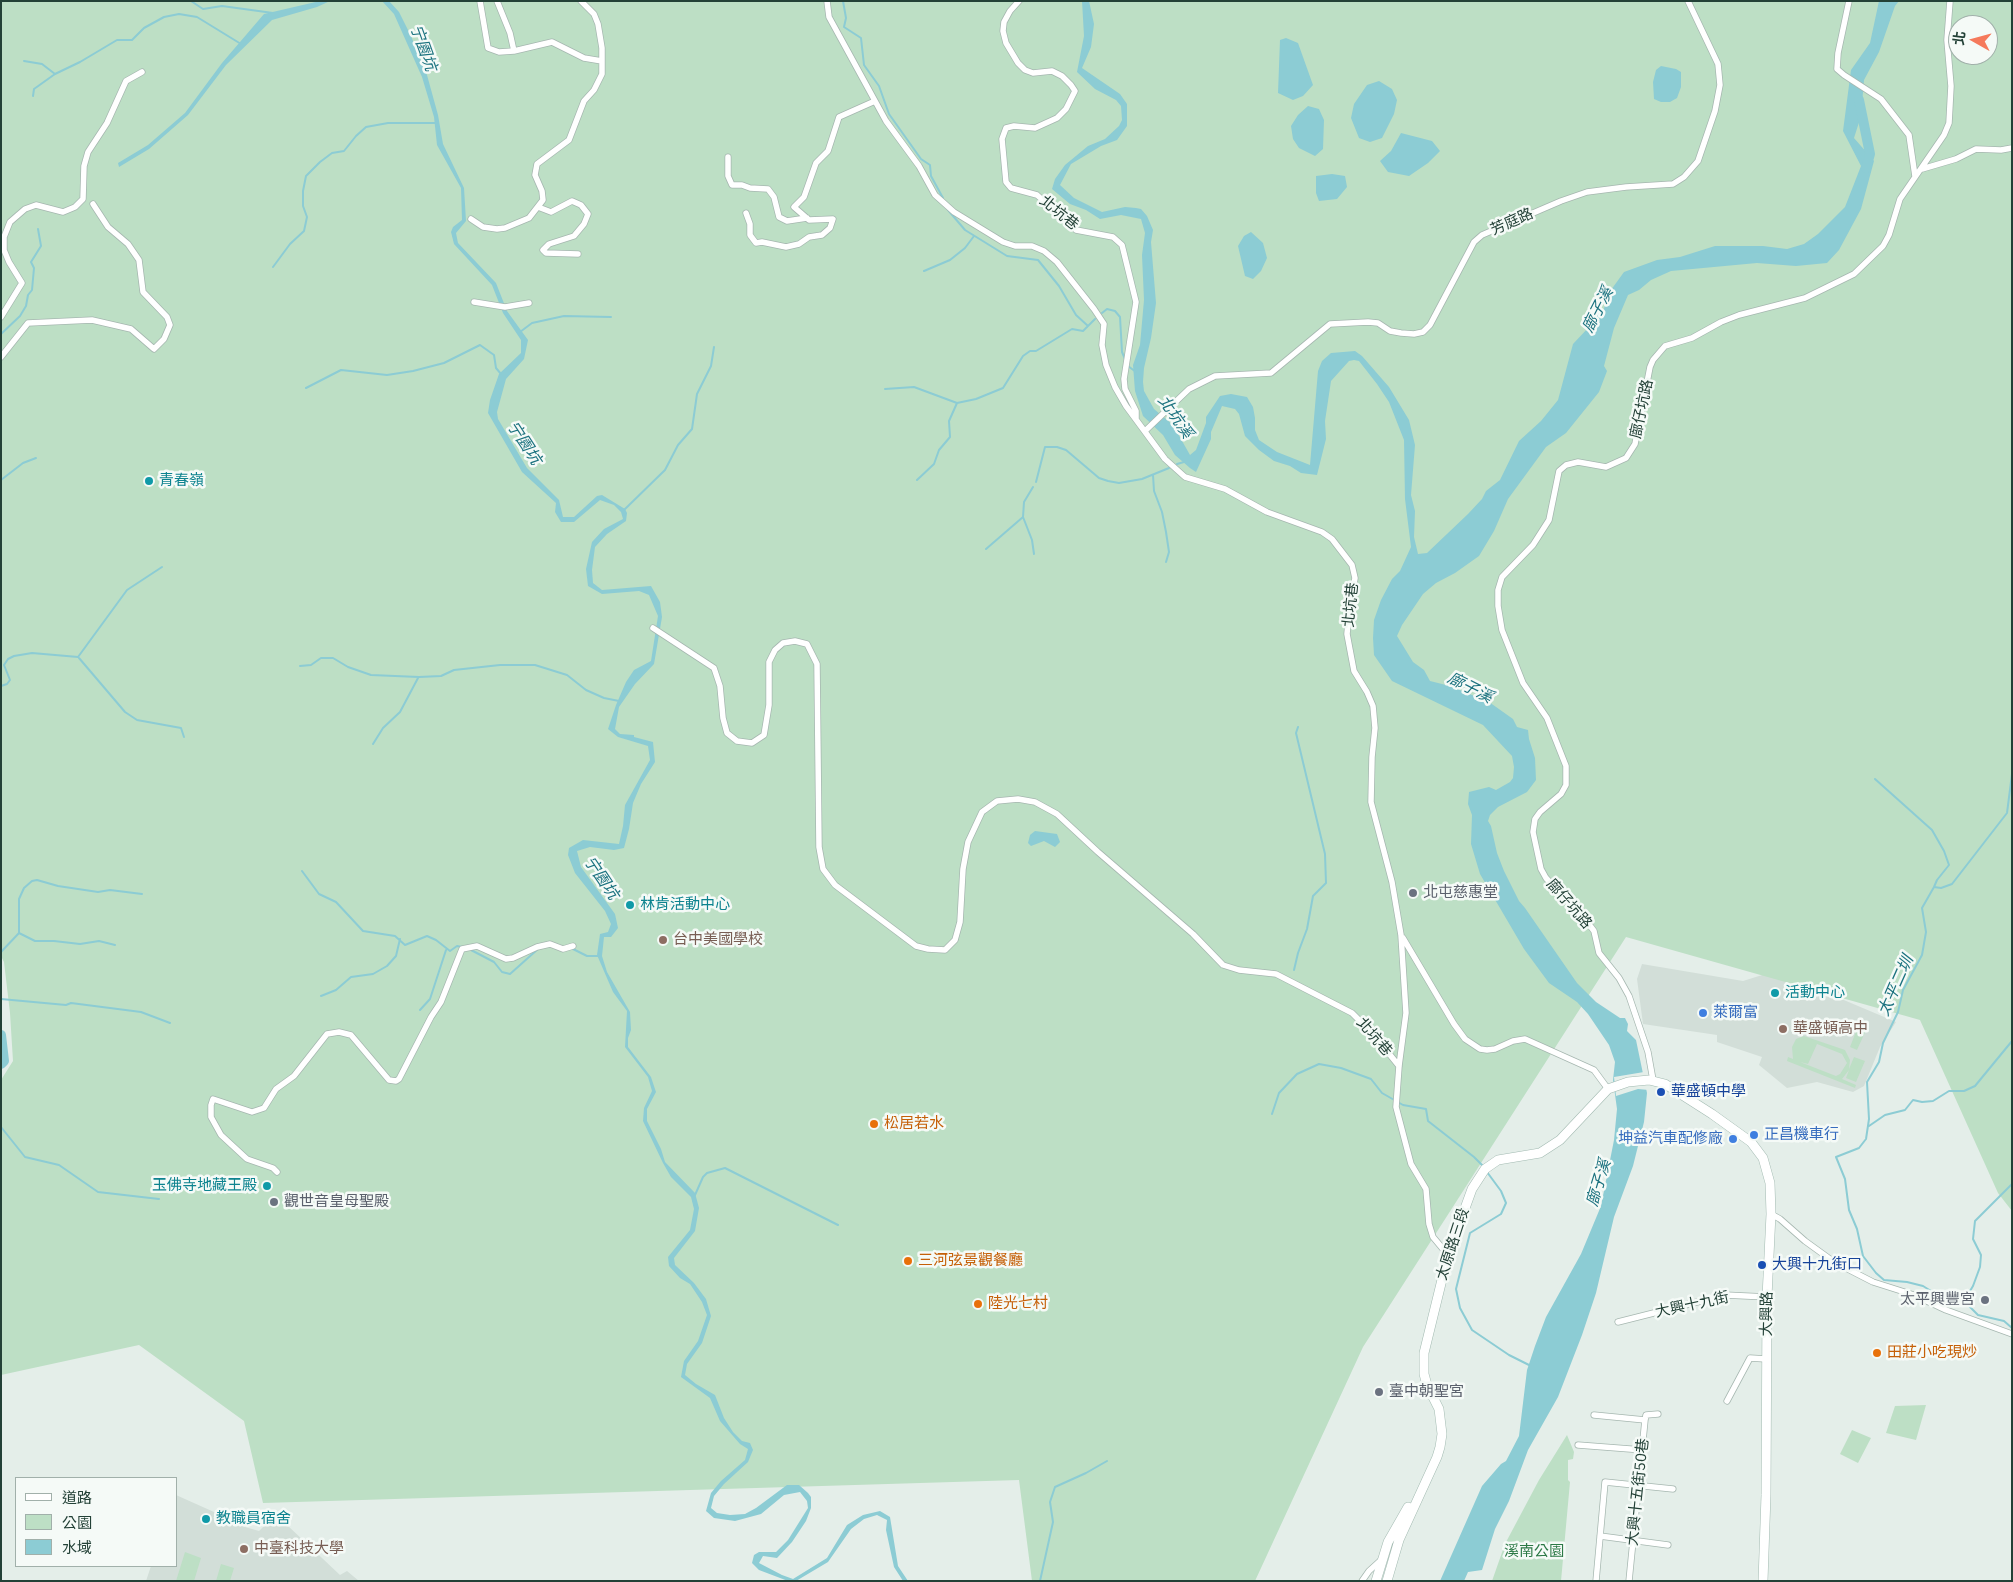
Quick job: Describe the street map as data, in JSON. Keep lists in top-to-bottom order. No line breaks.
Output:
{"streets":{"main road":["太原路三段","大興路"],"street":["北坑巷","芳庭路","廍仔坑路","大興十九街","大興十五街50巷"]},"crossings":[["北坑巷","芳庭路"],["北坑巷","太原路三段"],["廍仔坑路","大興路"],["大興十九街","大興路"]],"water":["宁園坑","廍子溪","北坑溪","太平二圳"],"parks":["溪南公園"],"places":["青春嶺","北屯慈惠堂","林肯活動中心","台中美國學校","活動中心","萊爾富","華盛頓高中","華盛頓中學","松居若水","正昌機車行","坤益汽車配修廠","玉佛寺地藏王殿","觀世音皇母聖殿","三河弦景觀餐廳","大興十九街口","太平興豐宮","陸光七村","田莊小吃現炒","臺中朝聖宮","教職員宿舍","中臺科技大學"],"legend":["道路","公園","水域"],"north":"left"}
